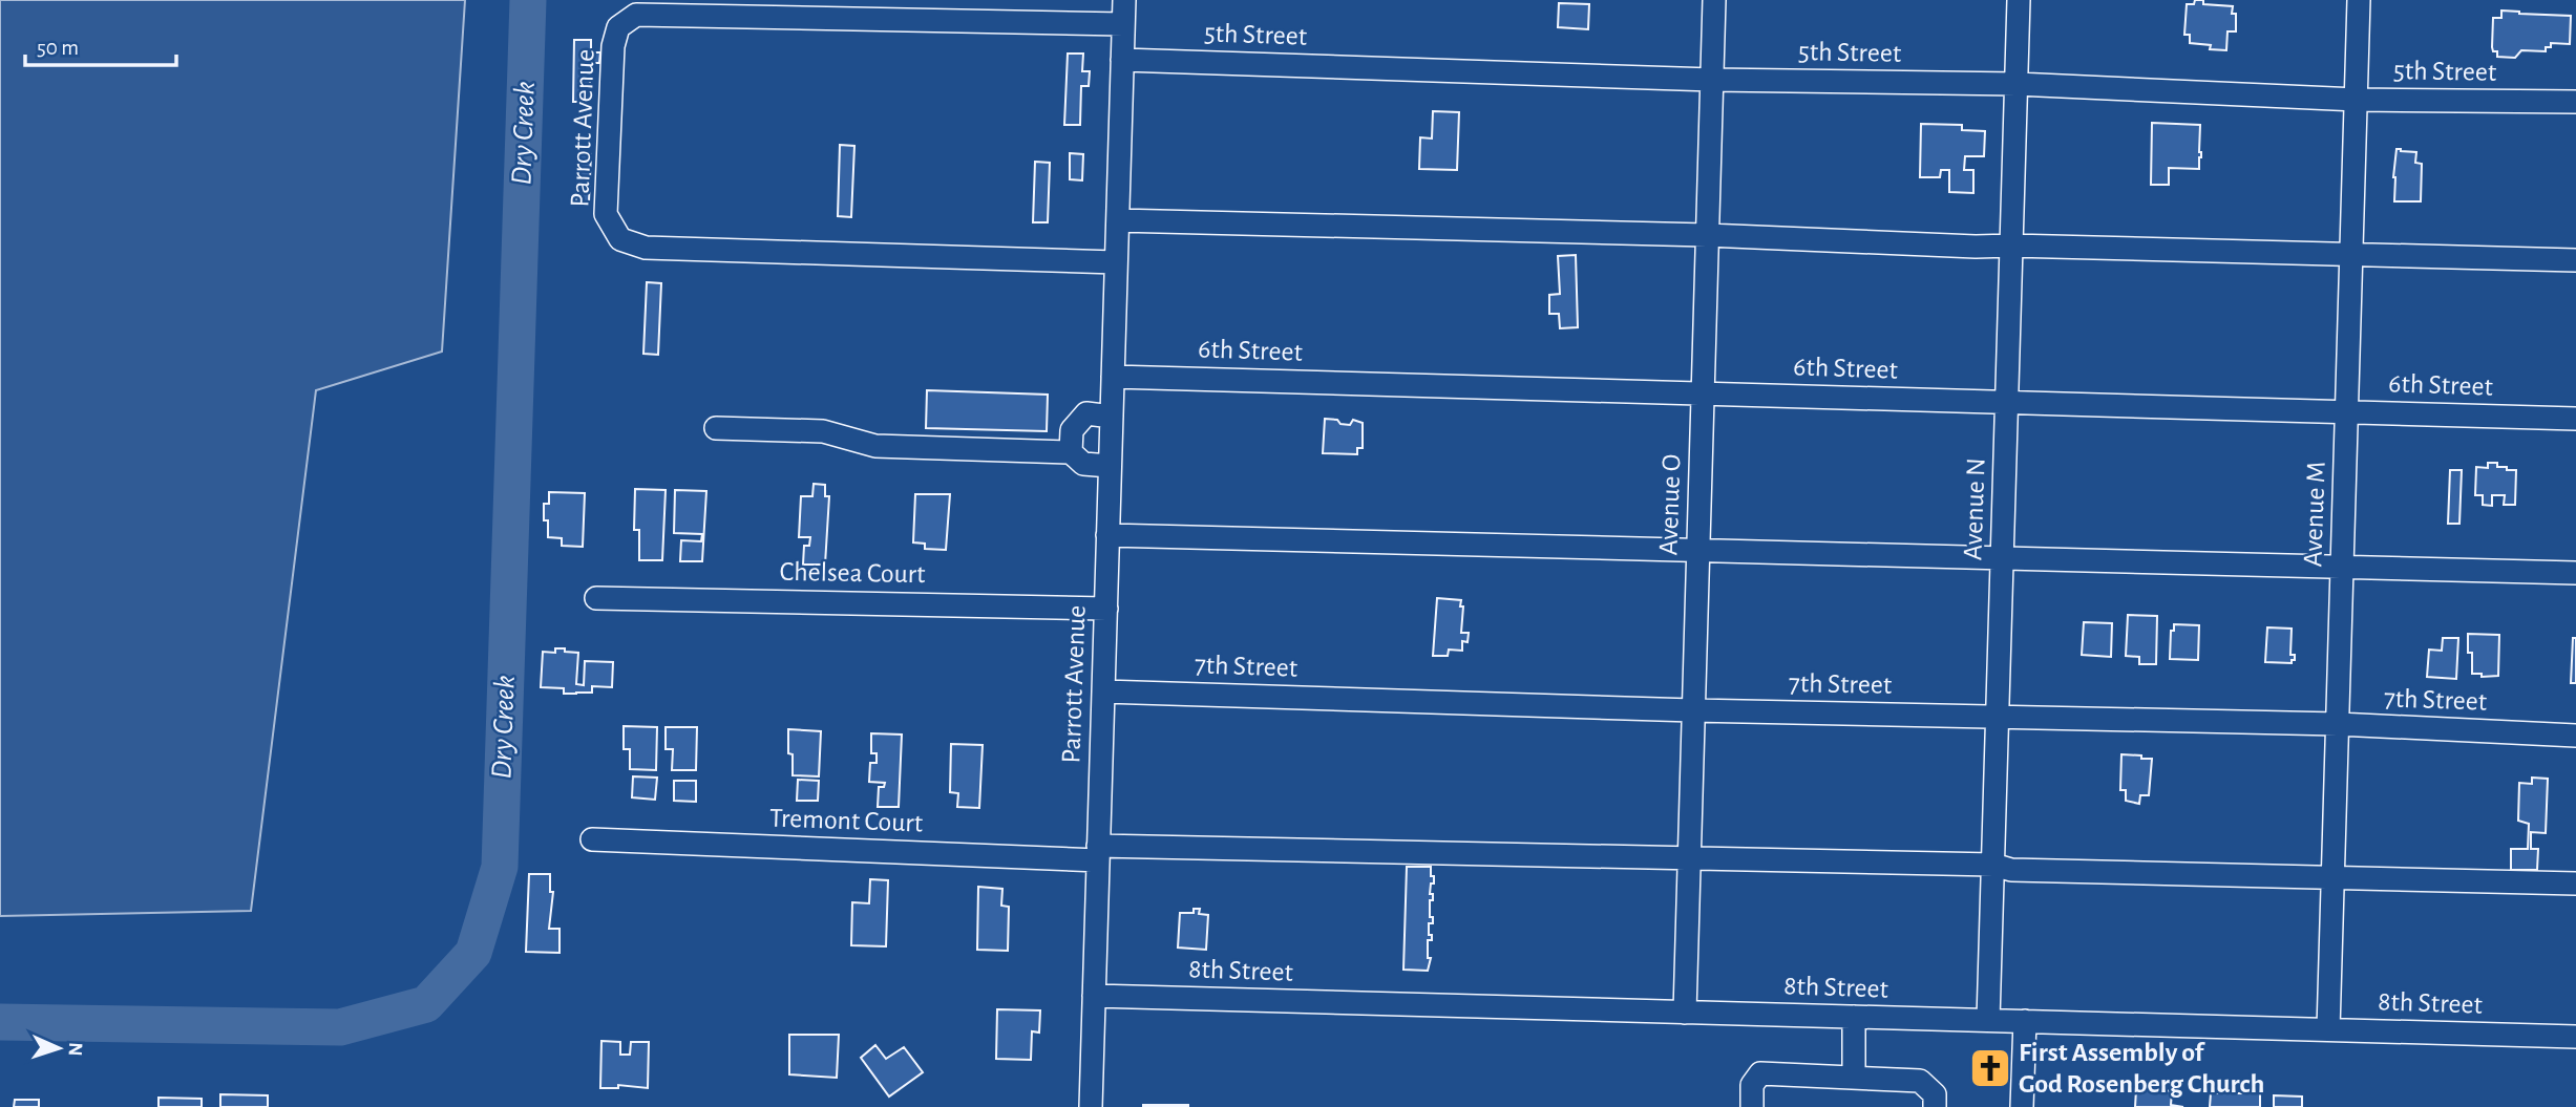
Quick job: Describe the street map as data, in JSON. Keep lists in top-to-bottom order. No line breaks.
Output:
{"streets":{"street":["5th Street","Parrott Avenue","6th Street","Avenue O","Avenue N","Avenue M","Chelsea Court","7th Street","Tremont Court","8th Street"]},"crossings":[["5th Street","Parrott Avenue"],["5th Street","Avenue O"],["5th Street","Avenue N"],["5th Street","Avenue M"],["Parrott Avenue","6th Street"],["Parrott Avenue","Chelsea Court"],["Parrott Avenue","7th Street"],["Parrott Avenue","Tremont Court"],["Parrott Avenue","8th Street"],["6th Street","Avenue O"],["6th Street","Avenue N"],["6th Street","Avenue M"],["Avenue O","7th Street"],["Avenue O","Tremont Court"],["Avenue O","8th Street"],["Avenue N","7th Street"],["Avenue N","Tremont Court"],["Avenue N","8th Street"],["Avenue M","7th Street"],["Avenue M","Tremont Court"],["Avenue M","8th Street"]],"water":["Dry Creek"],"places":{"church":["First Assembly of God Rosenberg Church"]},"scale_bar":"50 m","north":"right"}
